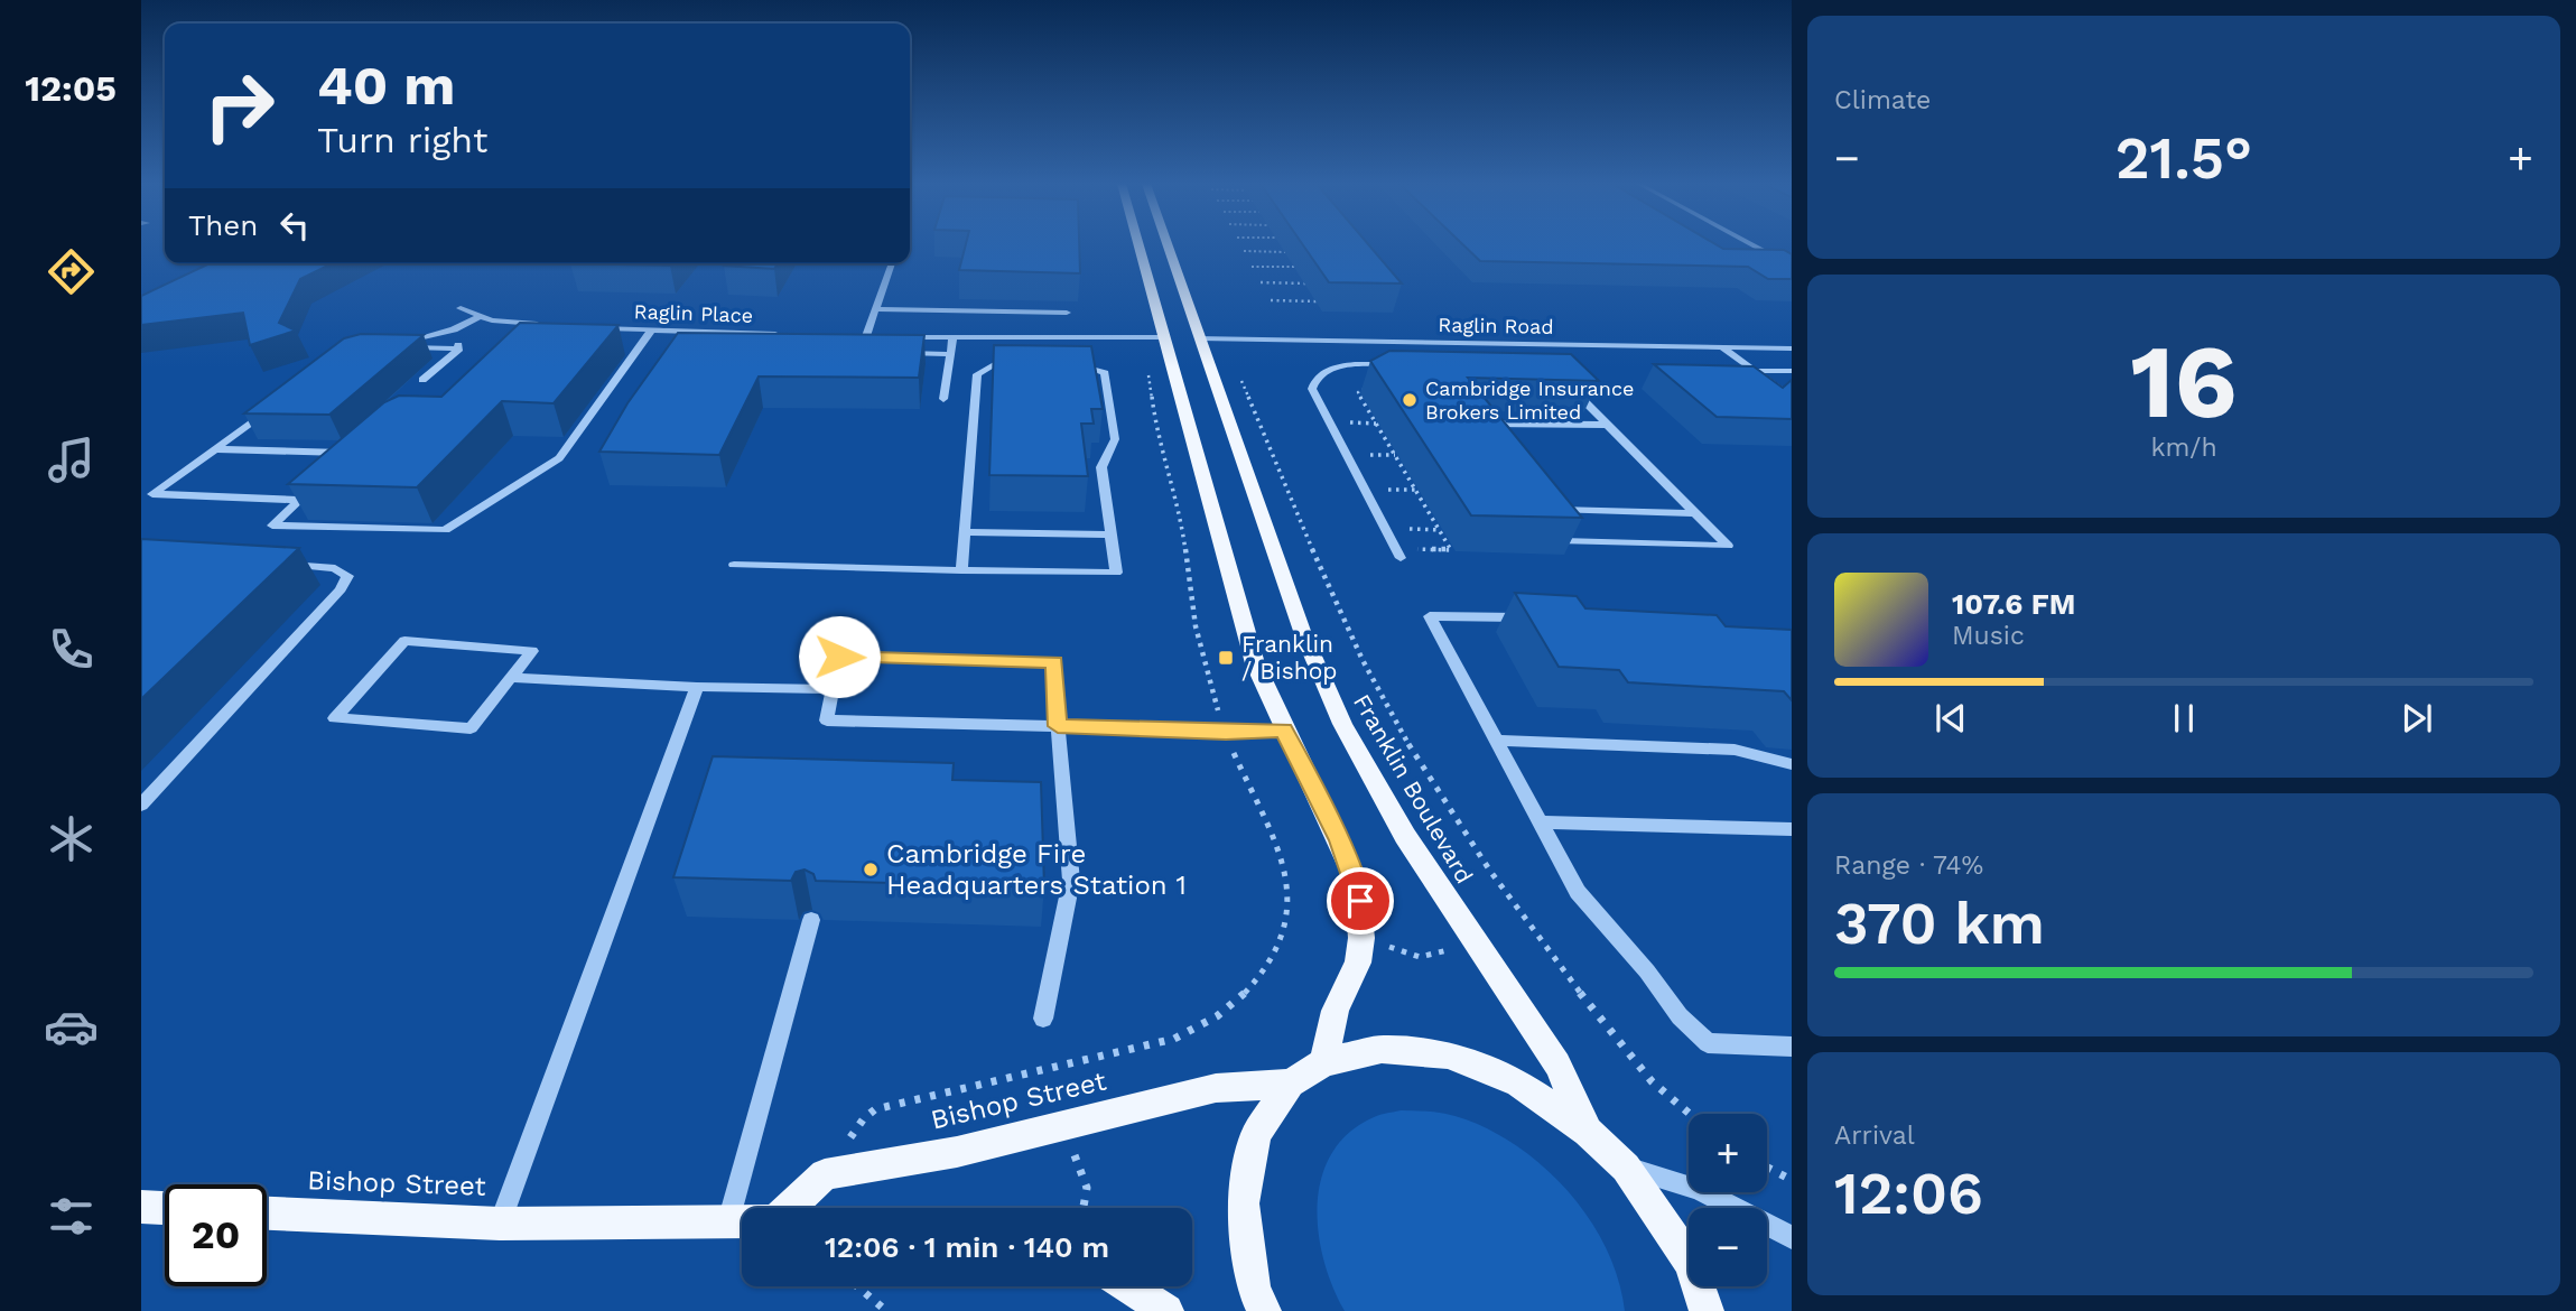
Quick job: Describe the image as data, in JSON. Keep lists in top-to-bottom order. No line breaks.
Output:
{"streets":{"main road":["Franklin Boulevard","Bishop Street"],"street":["Raglin Place","Raglin Road"]},"crossings":[["Raglin Road","Franklin Boulevard"]],"places":{"other":["Cambridge Insurance Brokers Limited","Cambridge Fire Headquarters Station 1"],"transit":["Franklin / Bishop"]},"page":{"tabs":"12:05","tile":["Climate",["16","km/h"],["Range · 74%","370 km"],["Arrival","12:06"]],"turn":["40 m","Turn right"],"heat":["−","21.5°","+"],"then":"Then","song":["107.6 FM","Music"],"map_buttons":["+","−"],"limit":"20","trip":"12:06 · 1 min · 140 m"}}
